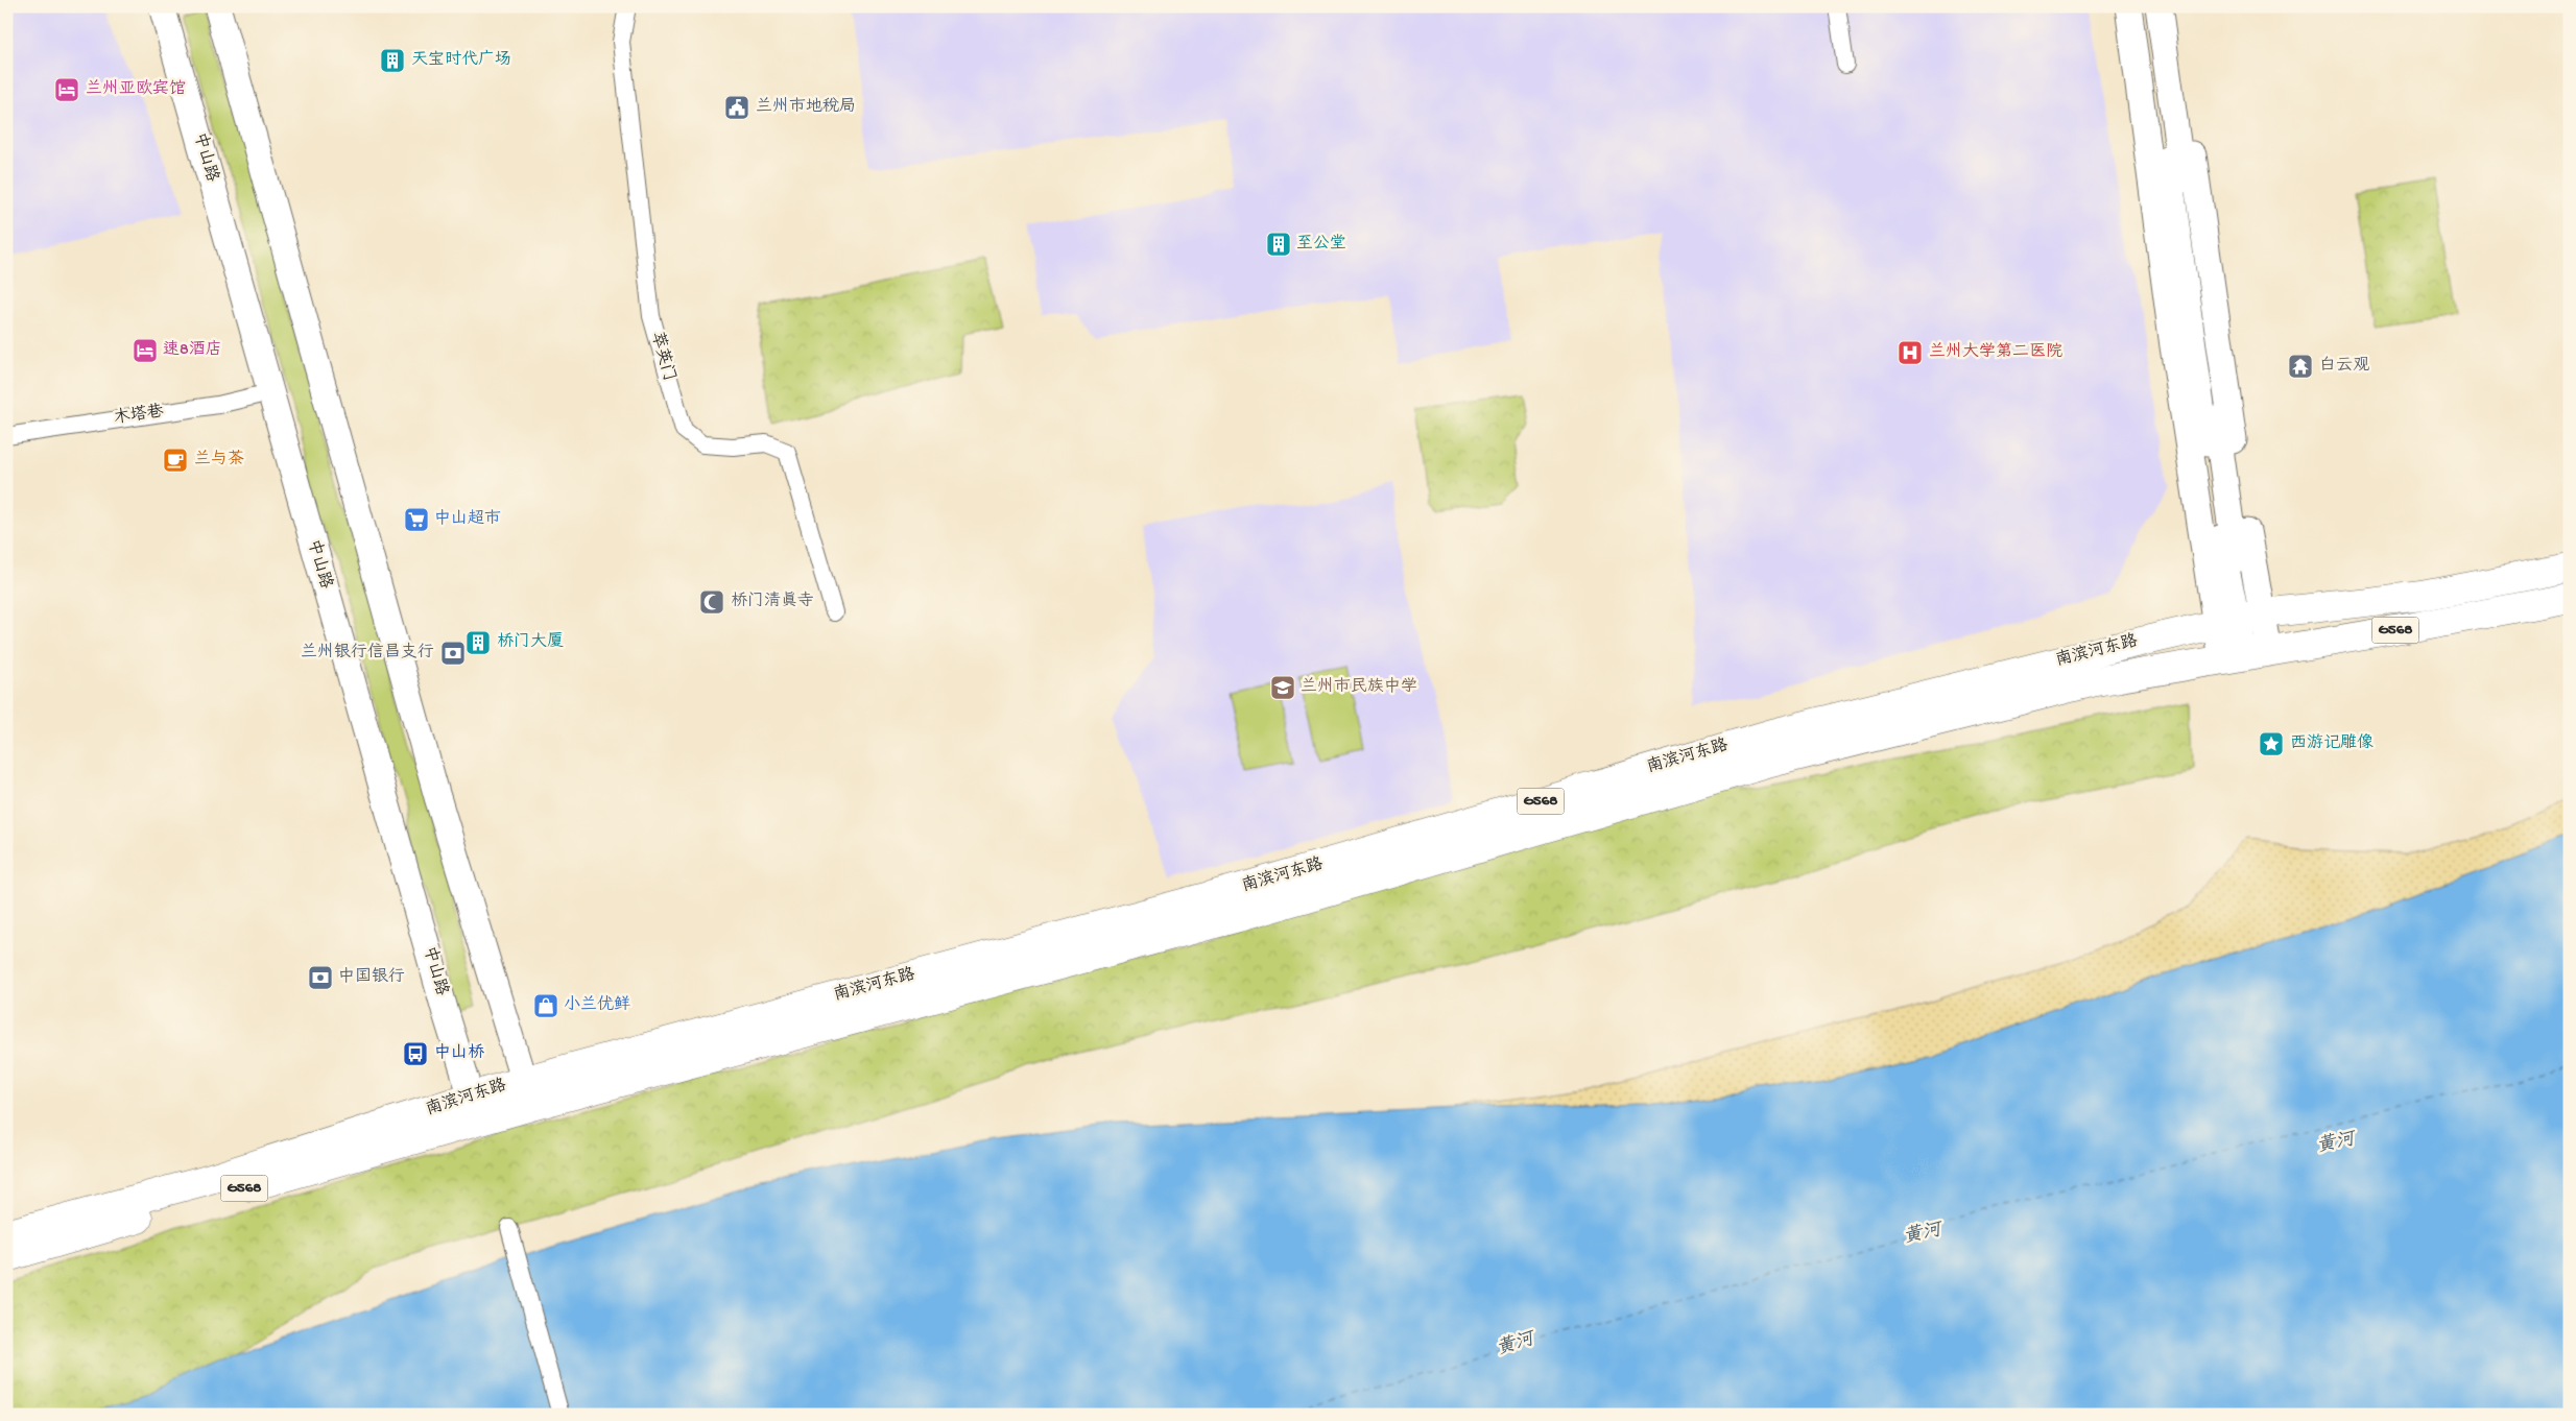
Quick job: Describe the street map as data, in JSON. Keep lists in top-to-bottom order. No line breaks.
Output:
{"streets":{"highway":["G568","南滨河东路"],"main road":["中山路"],"street":["萃英门","木塔巷"]},"crossings":[["中山路","木塔巷"],["中山路","南滨河东路"]],"water":["黄河"],"places":{"building":["天宝时代广场","至公堂","桥门大厦"],"hotel":["兰州亚欧宾馆","速8酒店"],"public building":["兰州市地税局"],"hospital":["兰州大学第二医院"],"temple":["白云观"],"cafe":["兰与茶"],"supermarket":["中山超市"],"mosque":["桥门清真寺"],"bank":["兰州银行信昌支行","中国银行"],"school or university":["兰州市民族中学"],"place":["西游记雕像"],"shop":["小兰优鲜"],"bus stop":["中山桥"]}}
